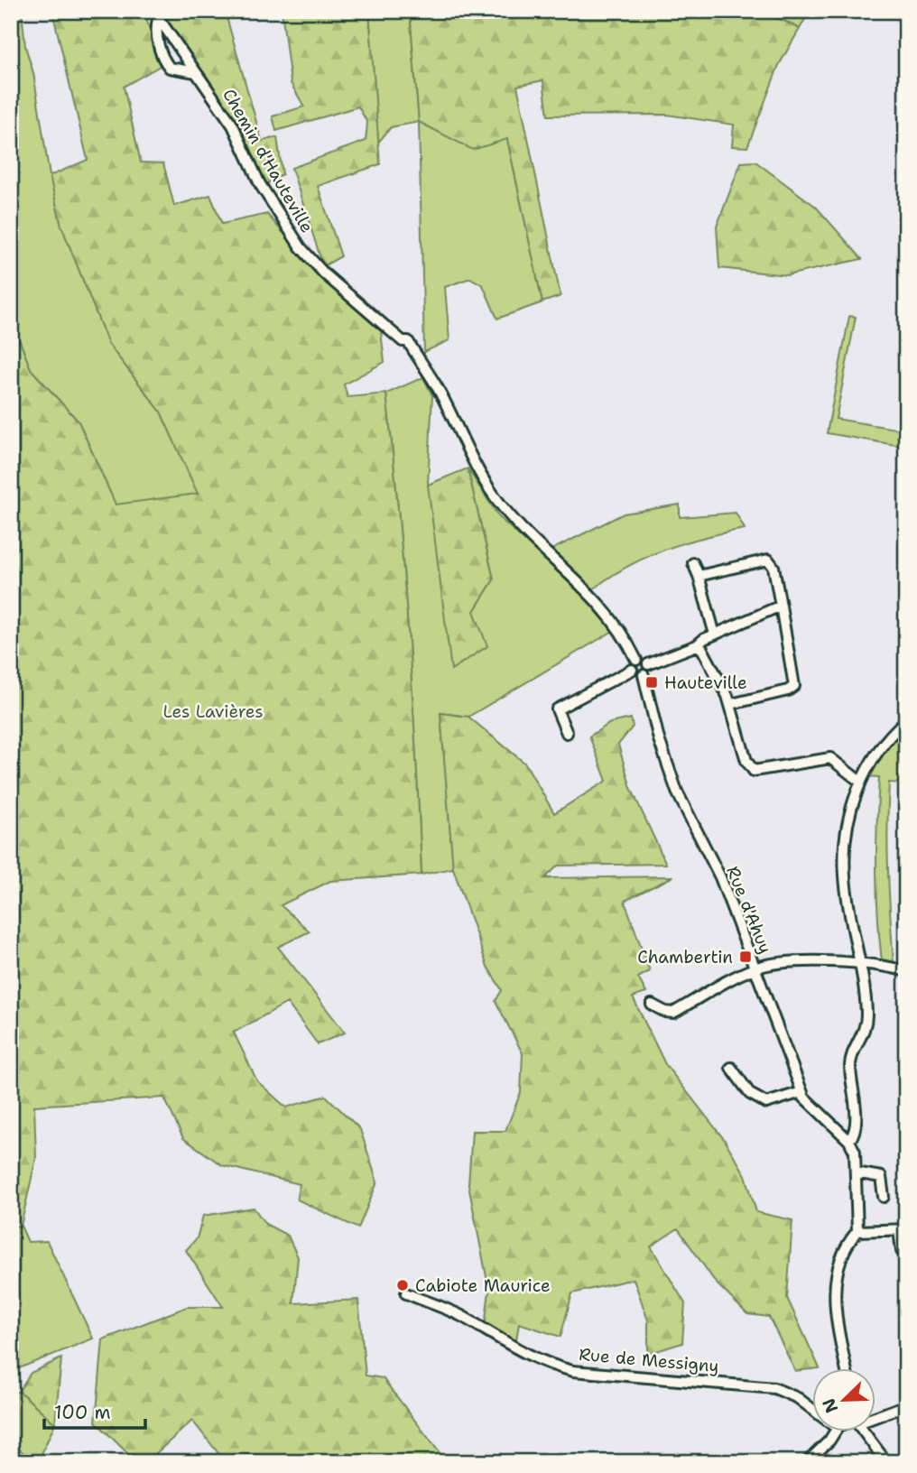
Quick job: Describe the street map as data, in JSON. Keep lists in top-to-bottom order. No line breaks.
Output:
{"streets":{"street":["Chemin d'Hauteville","Rue d'Ahuy","Rue de Messigny"]},"crossings":[["Chemin d'Hauteville","Rue d'Ahuy"]],"parks":["Les Lavières"],"places":{"transit":["Hauteville","Chambertin"],"other":["Cabiote Maurice"]},"scale_bar":"100 m","north":"bottom left"}
